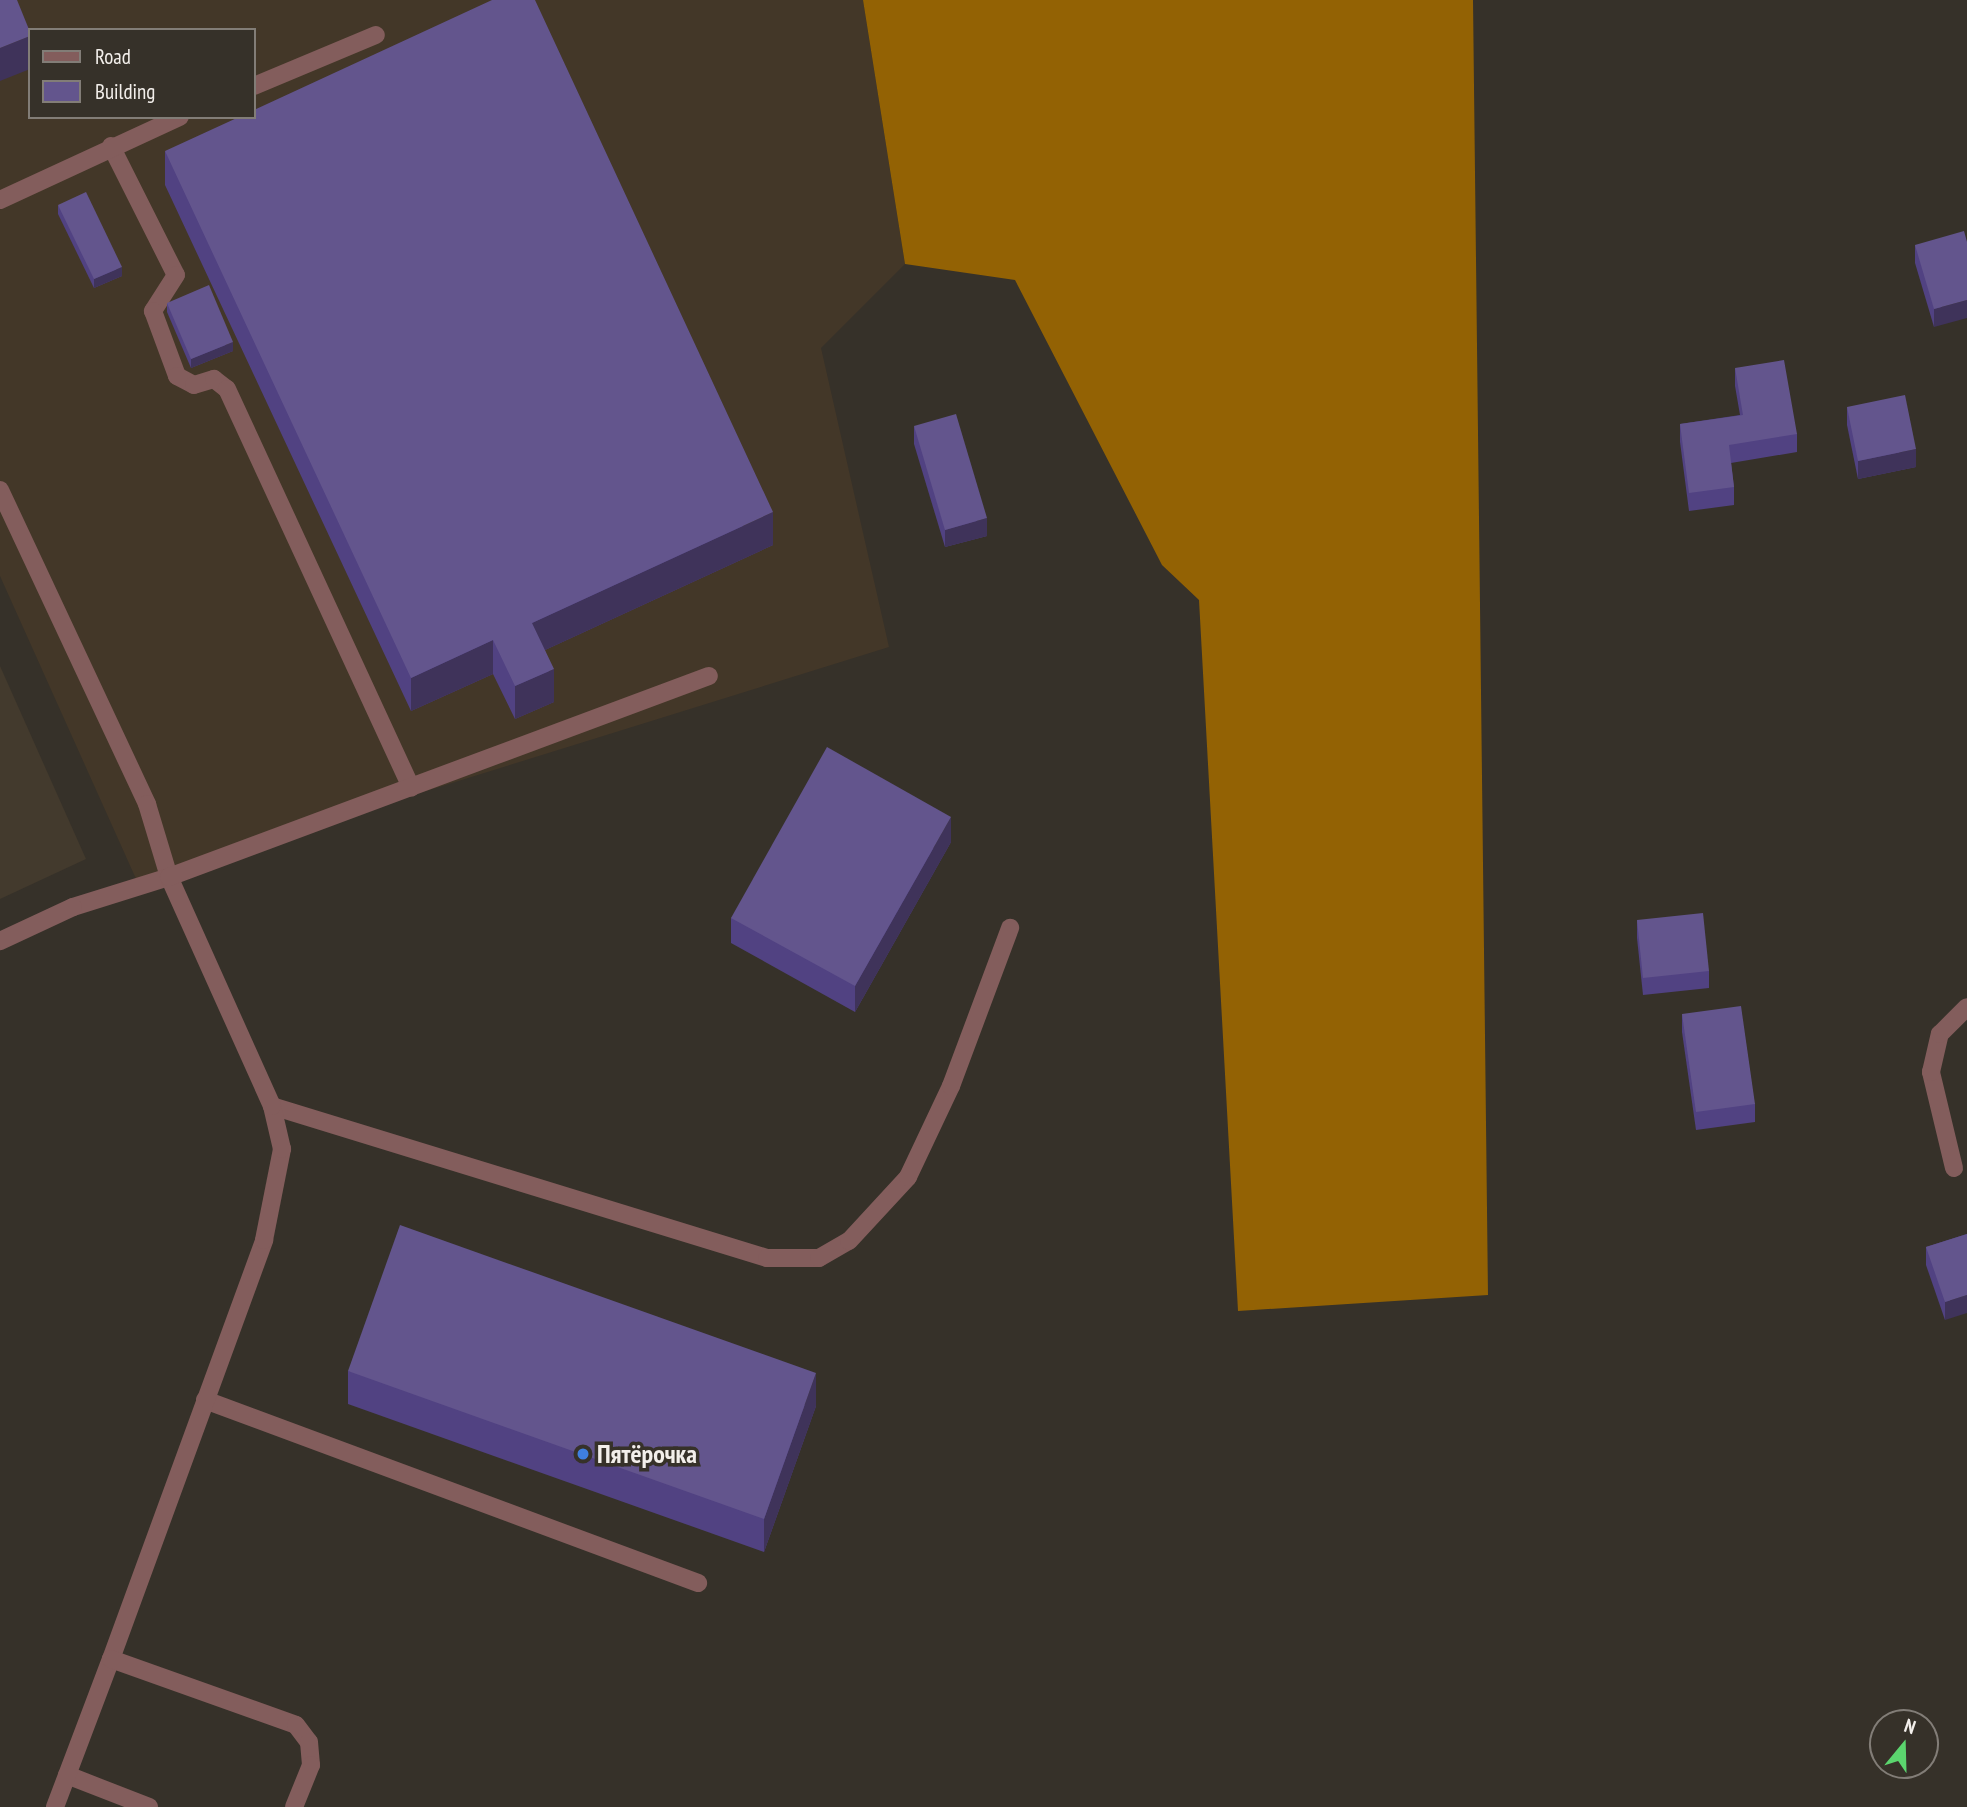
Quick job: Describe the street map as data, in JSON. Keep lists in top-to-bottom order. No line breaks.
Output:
{"places":["Пятёрочка"],"legend":["Road","Building"],"north":"top"}
